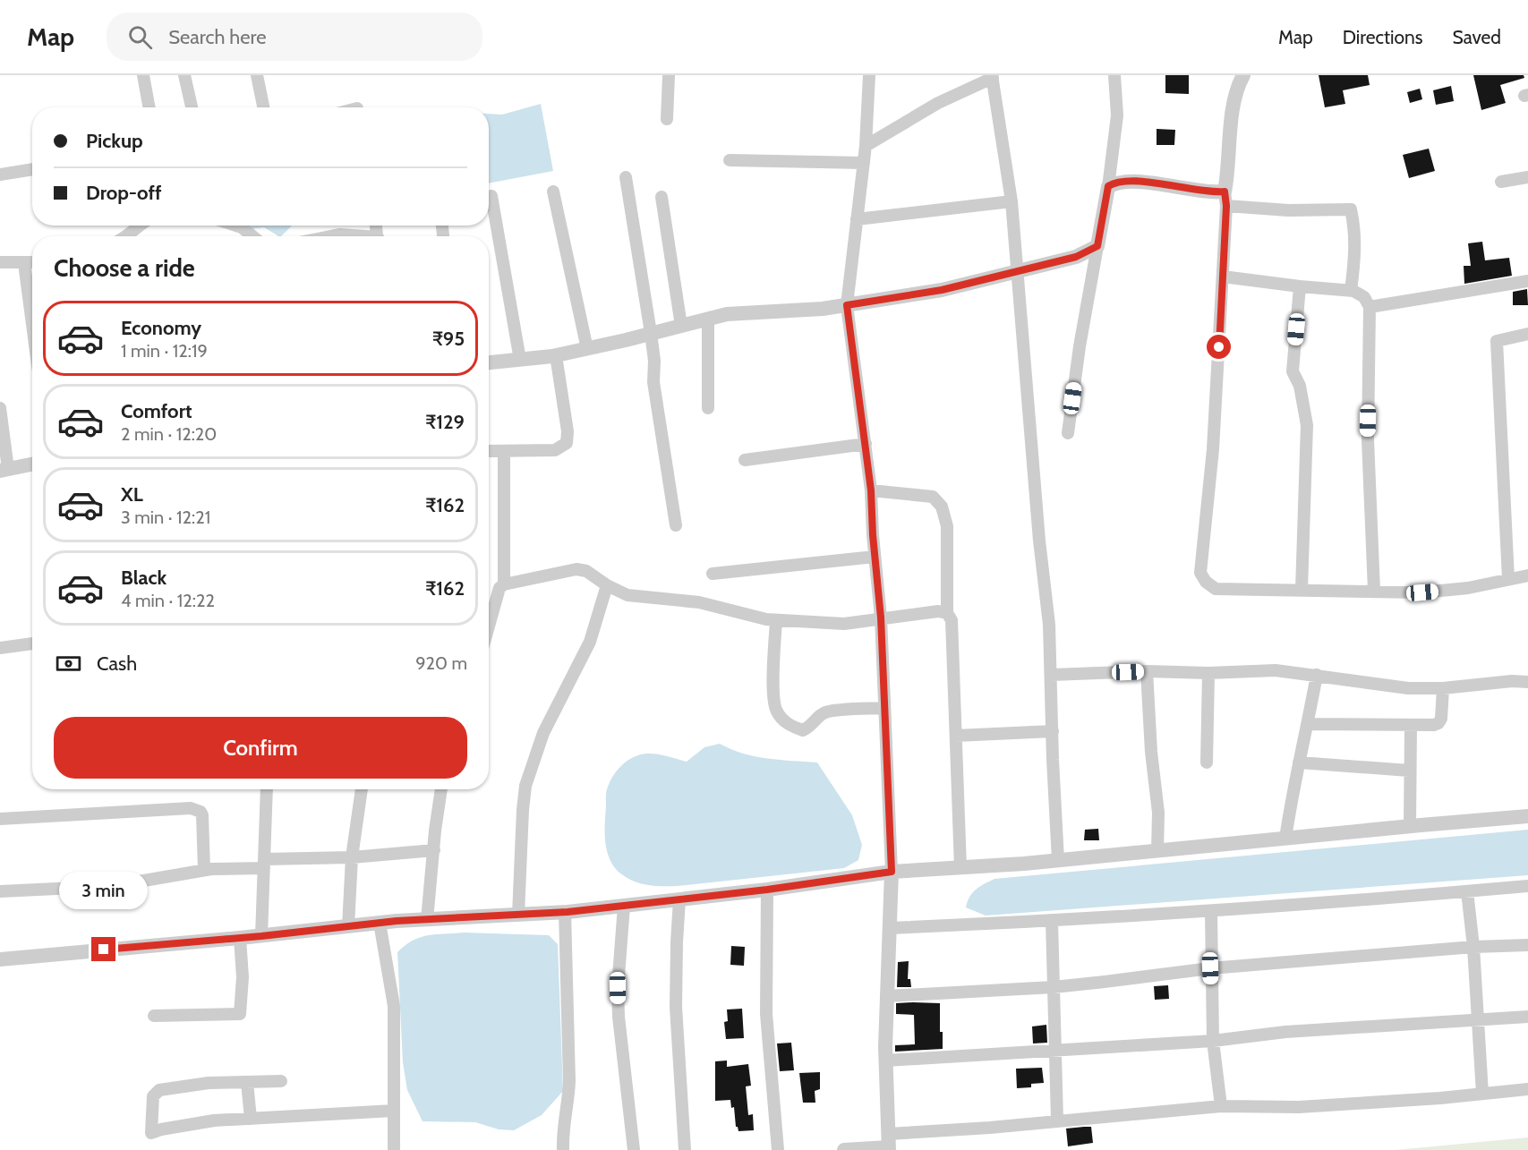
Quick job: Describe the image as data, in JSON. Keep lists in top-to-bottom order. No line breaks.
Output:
{"page":{"header":"Map","search":"Search here","nav":["Map","Directions","Saved"],"banner":["Pickup","Drop-off"],"heading":"Choose a ride","list":[{"name":"Economy","note":"1 min · 12:19","value":"₹95"},{"name":"Comfort","note":"2 min · 12:20","value":"₹129"},{"name":"XL","note":"3 min · 12:21","value":"₹162"},{"name":"Black","note":"4 min · 12:22","value":"₹162"}],"pay":["Cash","920 m"],"buttons":"Confirm","bubble":"3 min"}}
